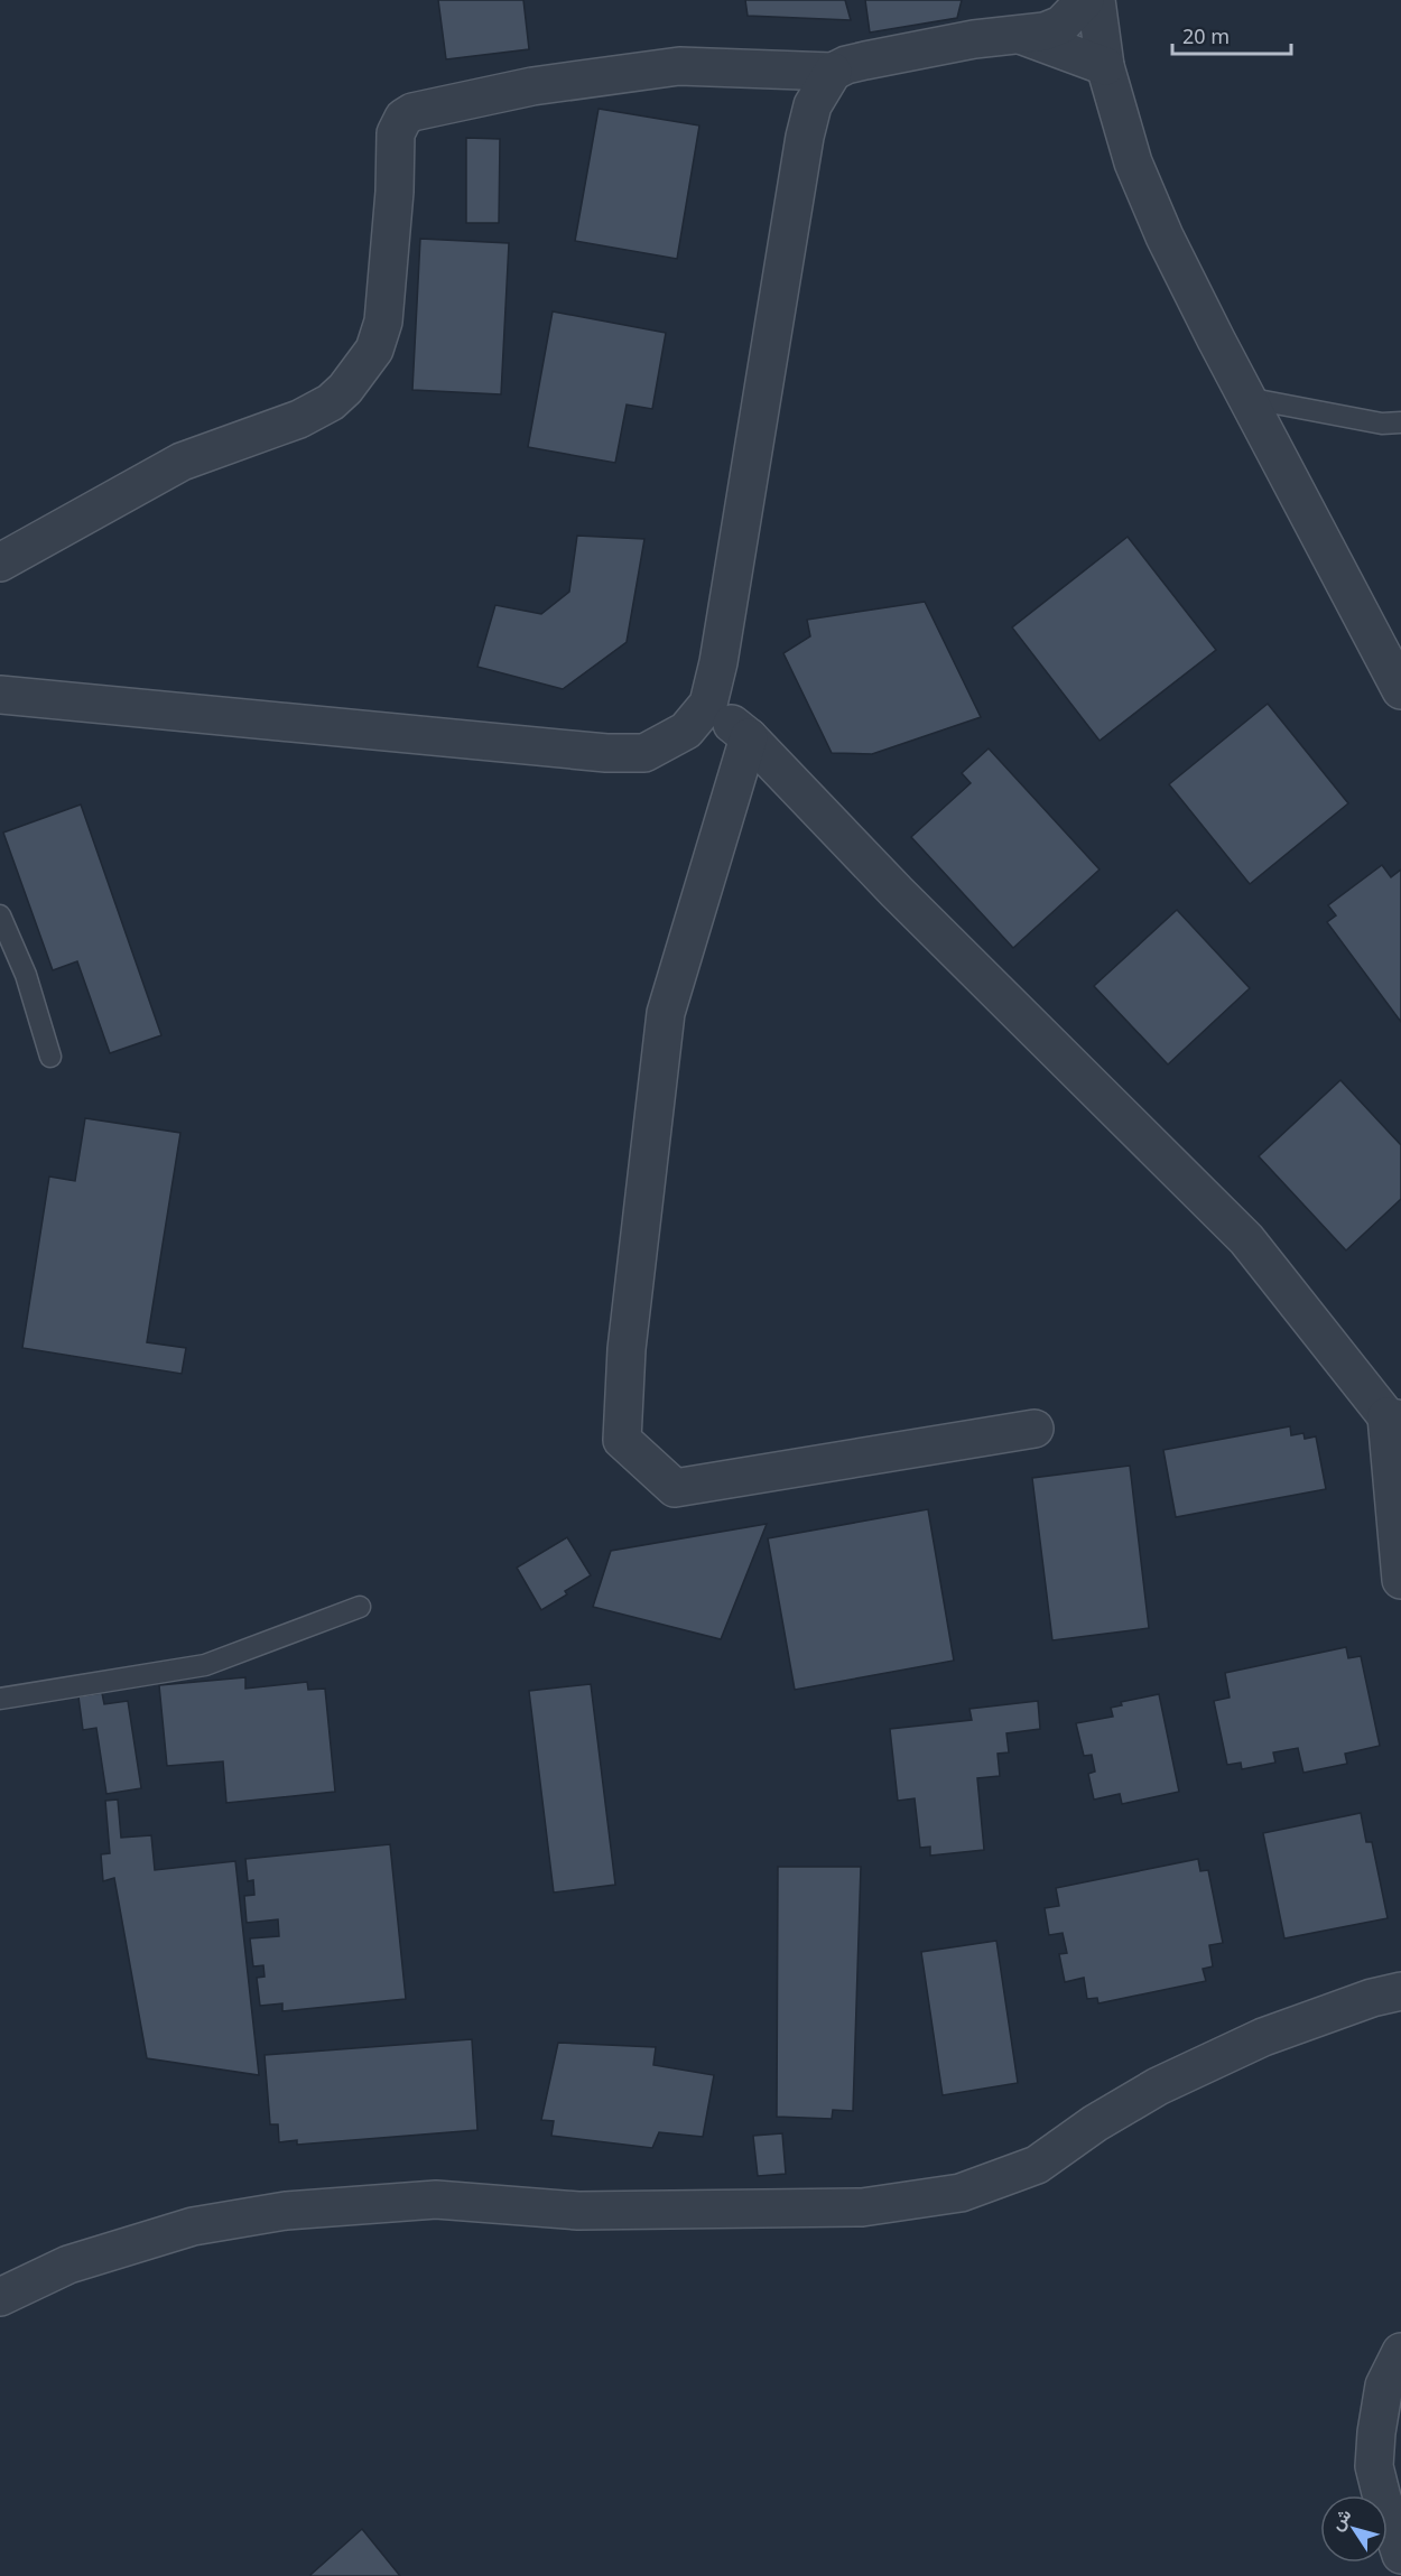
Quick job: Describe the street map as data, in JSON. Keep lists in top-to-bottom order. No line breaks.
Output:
{"scale_bar":"20 m","north":"top left"}
